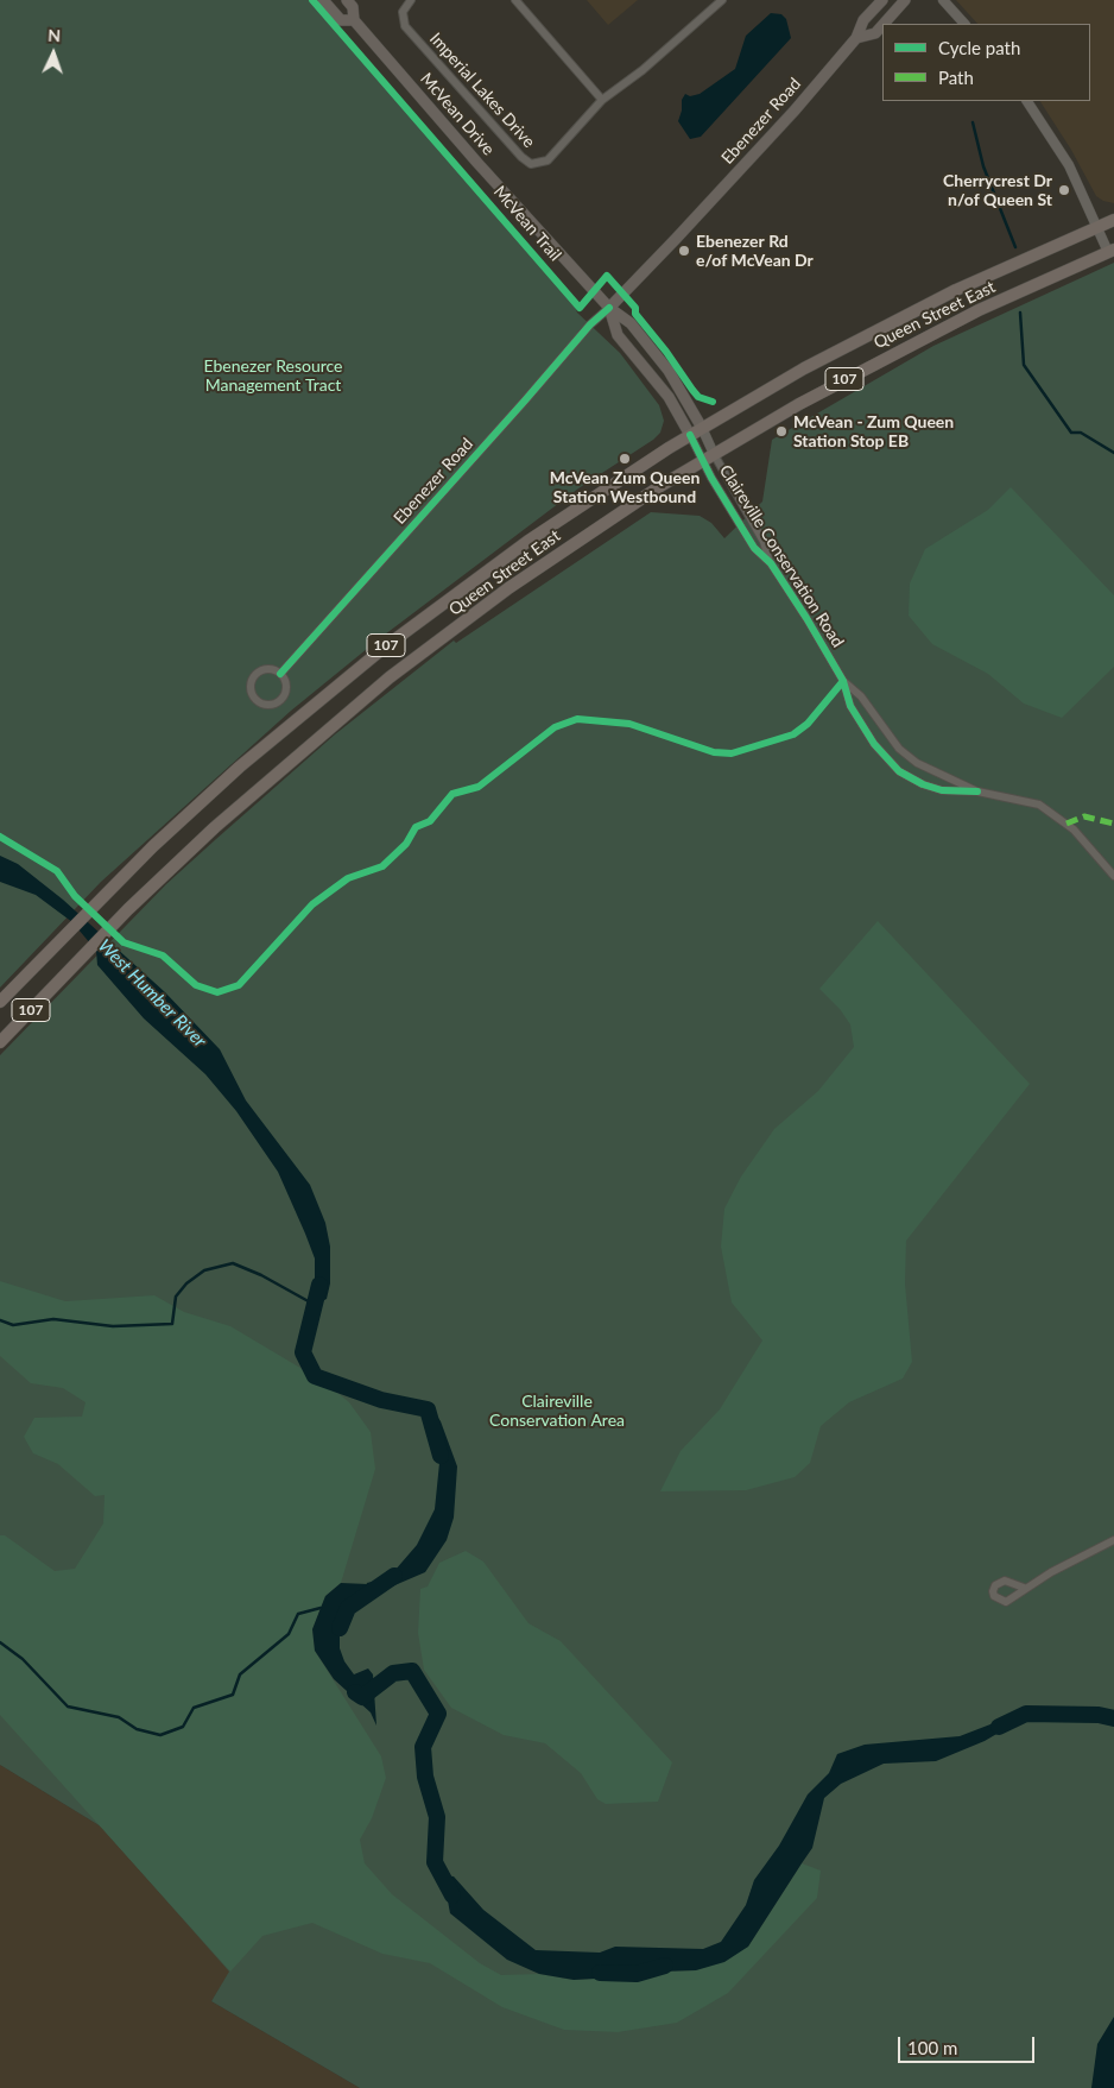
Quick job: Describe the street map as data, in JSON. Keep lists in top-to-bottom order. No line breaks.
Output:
{"streets":{"main road":["McVean Drive","Ebenezer Road","Queen Street East","107"],"street":["Imperial Lakes Drive","Claireville Conservation Road"],"cycle path":["McVean Trail"]},"crossings":[["McVean Drive","Ebenezer Road"],["McVean Drive","Queen Street East"],["McVean Drive","Claireville Conservation Road"],["Queen Street East","Claireville Conservation Road"]],"water":["West Humber River"],"parks":["Ebenezer Resource Management Tract","Claireville Conservation Area"],"places":["Cherrycrest Dr n/of Queen St","Ebenezer Rd e/of McVean Dr","McVean - Zum Queen Station Stop EB","McVean Zum Queen Station Westbound"],"legend":["Cycle path","Path"],"scale_bar":"100 m","north":"top"}
